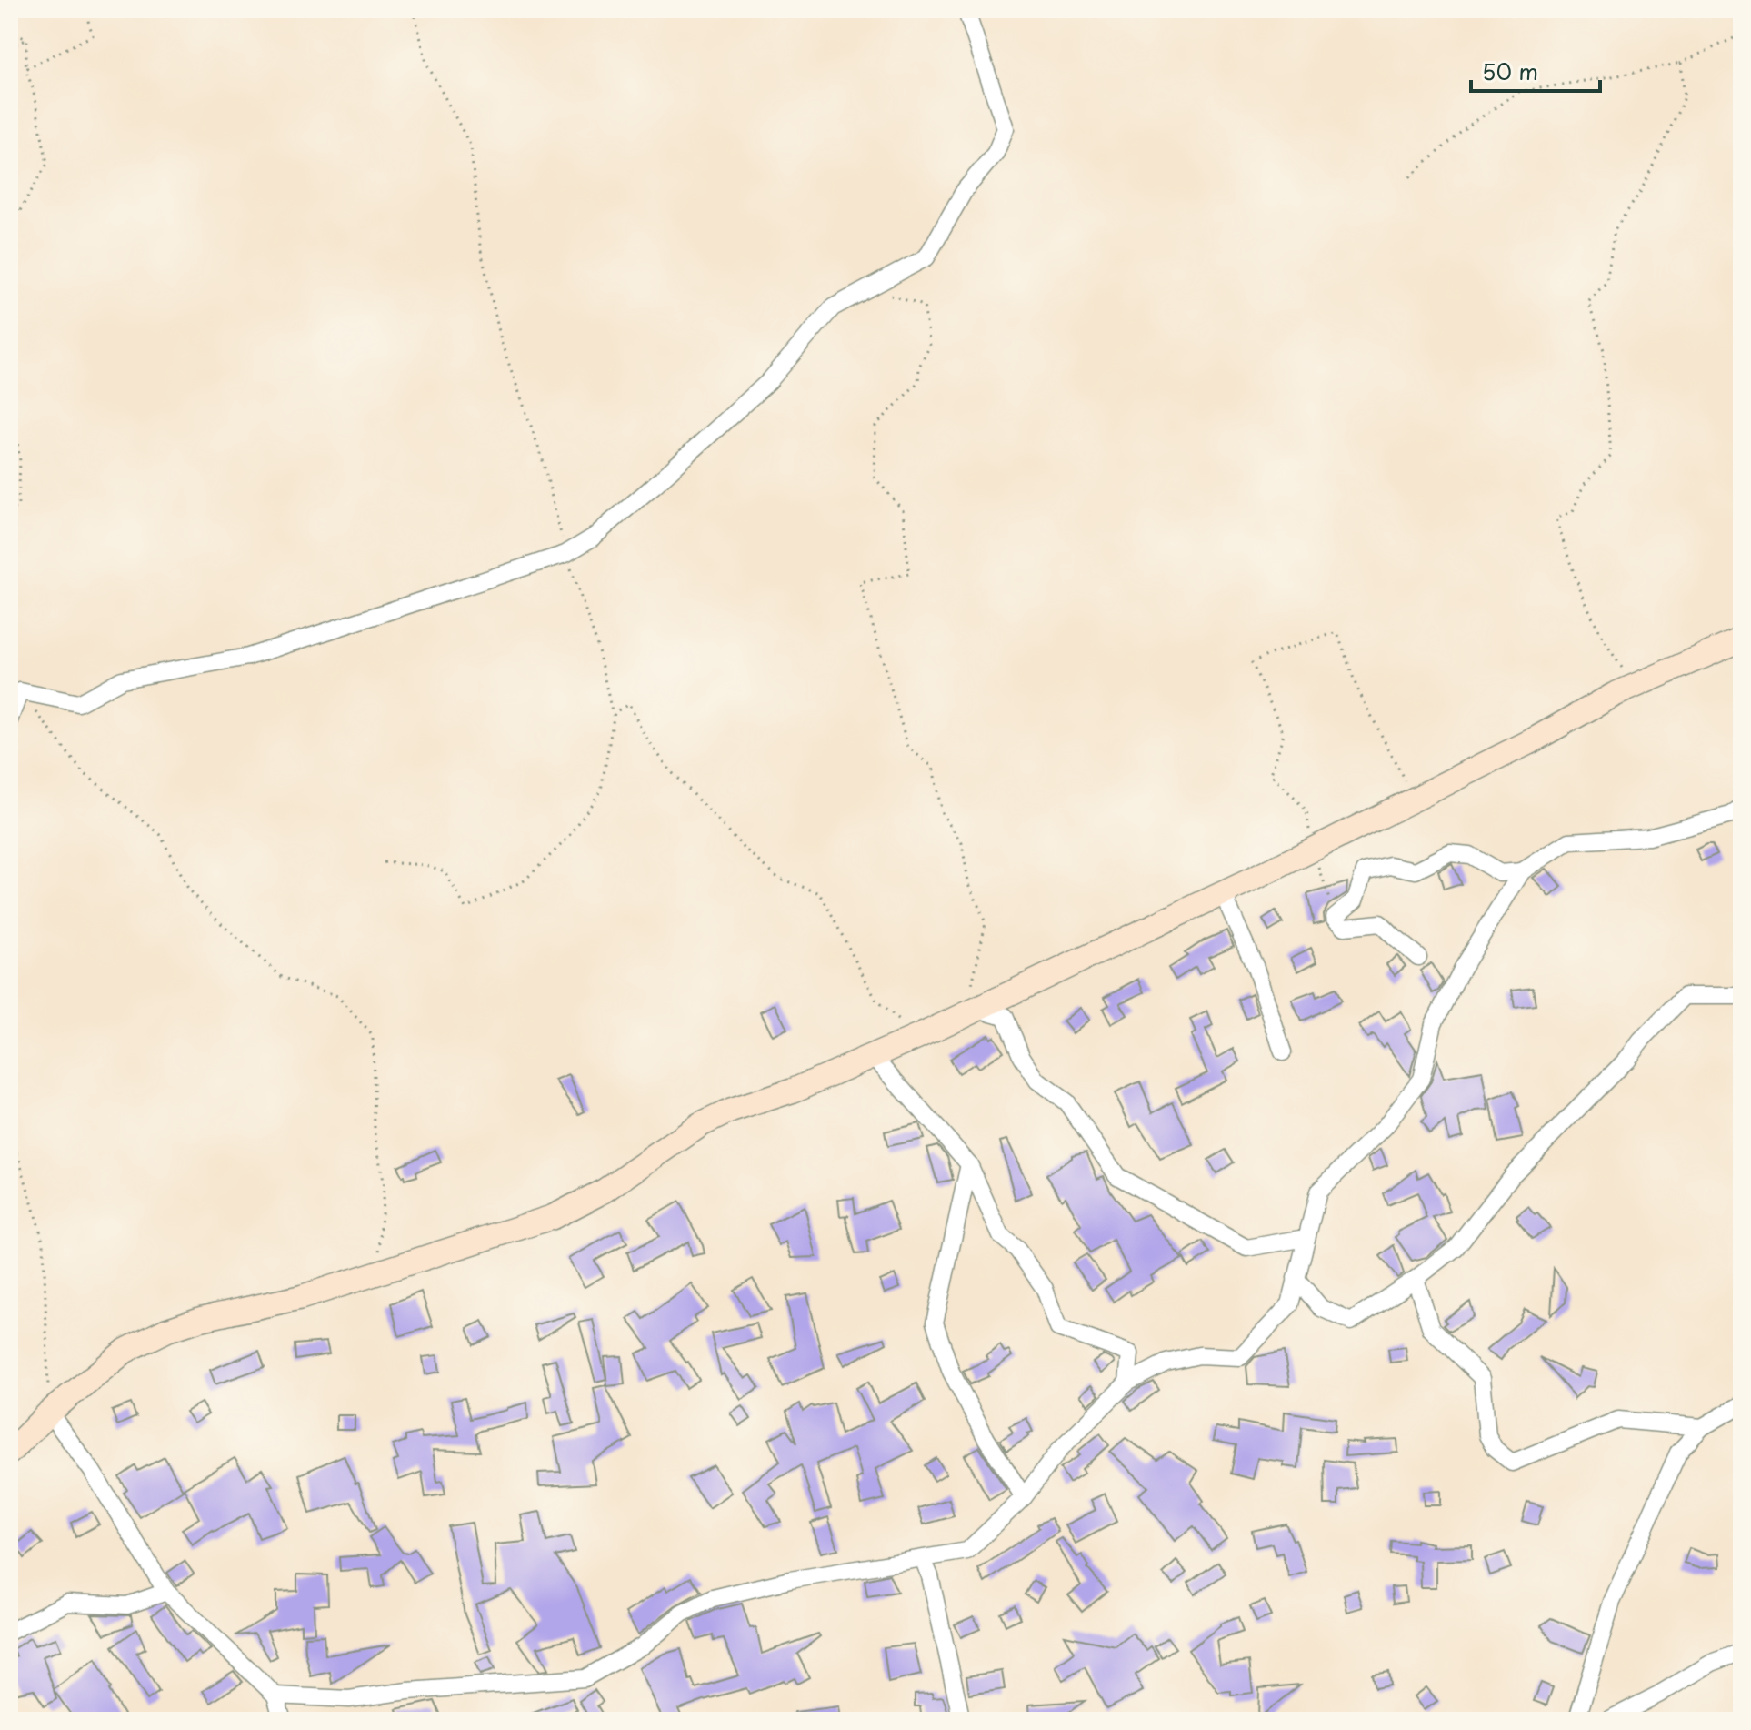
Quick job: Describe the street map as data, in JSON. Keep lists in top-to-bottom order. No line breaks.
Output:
{"scale_bar":"50 m"}
